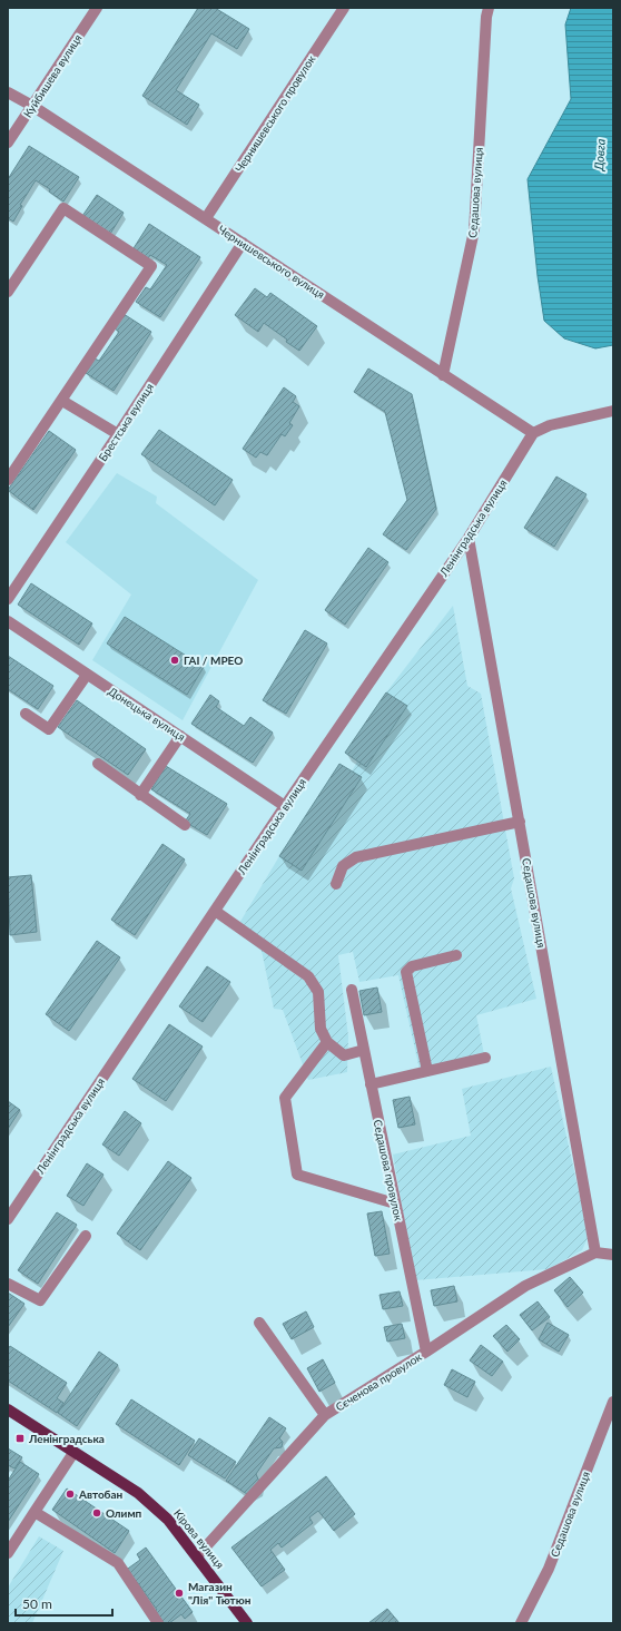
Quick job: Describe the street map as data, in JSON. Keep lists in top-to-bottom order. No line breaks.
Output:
{"streets":{"main road":["Кірова вулиця"],"street":["Куйбишева вулиця","Чернишевського провулок","Седашова вулиця","Чернишевського вулиця","Брестська вулиця","Ленінградська вулиця","Донецька вулиця","Седашова провулок","Сєченова провулок"]},"crossings":[["Куйбишева вулиця","Чернишевського вулиця"],["Чернишевського провулок","Чернишевського вулиця"],["Седашова вулиця","Чернишевського вулиця"],["Седашова вулиця","Ленінградська вулиця"],["Седашова вулиця","Сєченова провулок"],["Чернишевського вулиця","Брестська вулиця"],["Чернишевського вулиця","Ленінградська вулиця"],["Ленінградська вулиця","Донецька вулиця"],["Седашова провулок","Сєченова провулок"],["Сєченова провулок","Кірова вулиця"]],"water":["Довга"],"places":{"other":["ГАІ / МРЕО","Автобан","Олимп","Магазин \"Лія\" Тютюн"],"transit":["Ленінградська"]},"scale_bar":"50 m"}
